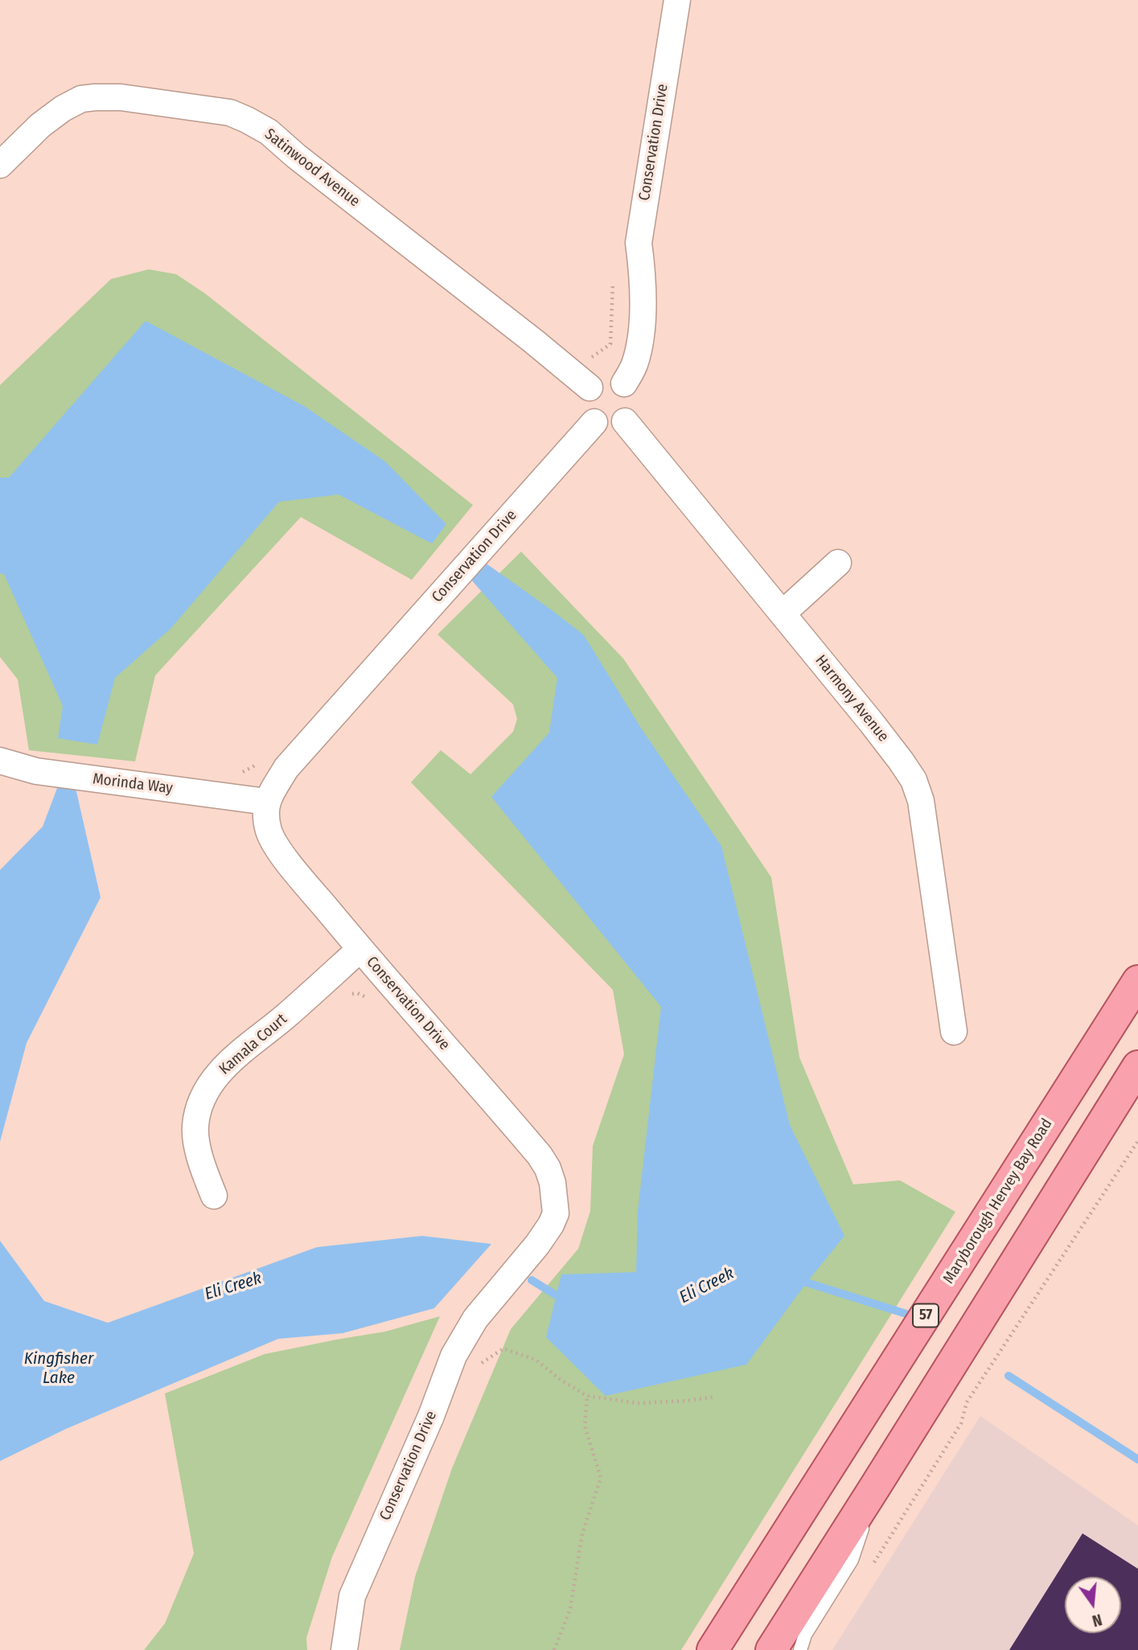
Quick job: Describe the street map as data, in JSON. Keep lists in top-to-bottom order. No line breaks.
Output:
{"streets":{"main road":["Maryborough Hervey Bay Road","57"],"street":["Conservation Drive","Satinwood Avenue","Harmony Avenue","Morinda Way","Kamala Court"]},"crossings":[["Conservation Drive","Satinwood Avenue"],["Conservation Drive","Harmony Avenue"],["Conservation Drive","Morinda Way"],["Conservation Drive","Kamala Court"],["Satinwood Avenue","Harmony Avenue"]],"water":["Eli Creek","Kingfisher Lake"],"north":"bottom"}
